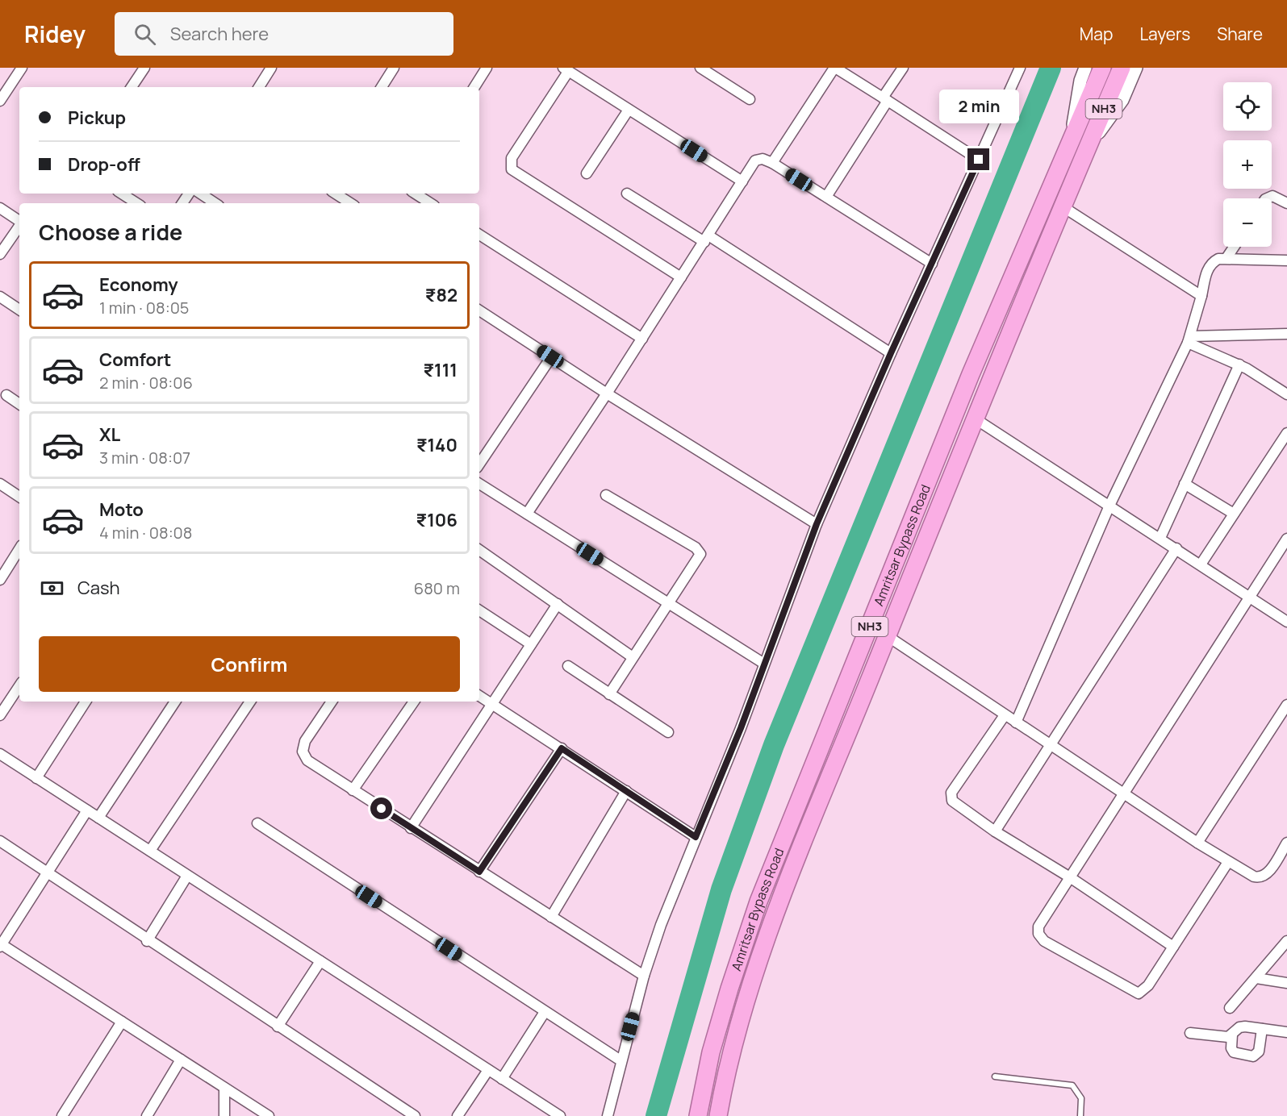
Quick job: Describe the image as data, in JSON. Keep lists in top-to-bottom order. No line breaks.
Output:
{"streets":{"highway":["NH3","Amritsar Bypass Road"]},"crossings":[["NH3","Amritsar Bypass Road"]],"page":{"header":"Ridey","search":"Search here","nav":["Map","Layers","Share"],"map_buttons":["+","−"],"banner":["Pickup","Drop-off"],"bubble":"2 min","heading":"Choose a ride","list":[{"name":"Economy","note":"1 min · 08:05","value":"₹82"},{"name":"Comfort","note":"2 min · 08:06","value":"₹111"},{"name":"XL","note":"3 min · 08:07","value":"₹140"},{"name":"Moto","note":"4 min · 08:08","value":"₹106"}],"pay":["Cash","680 m"],"buttons":"Confirm"}}
